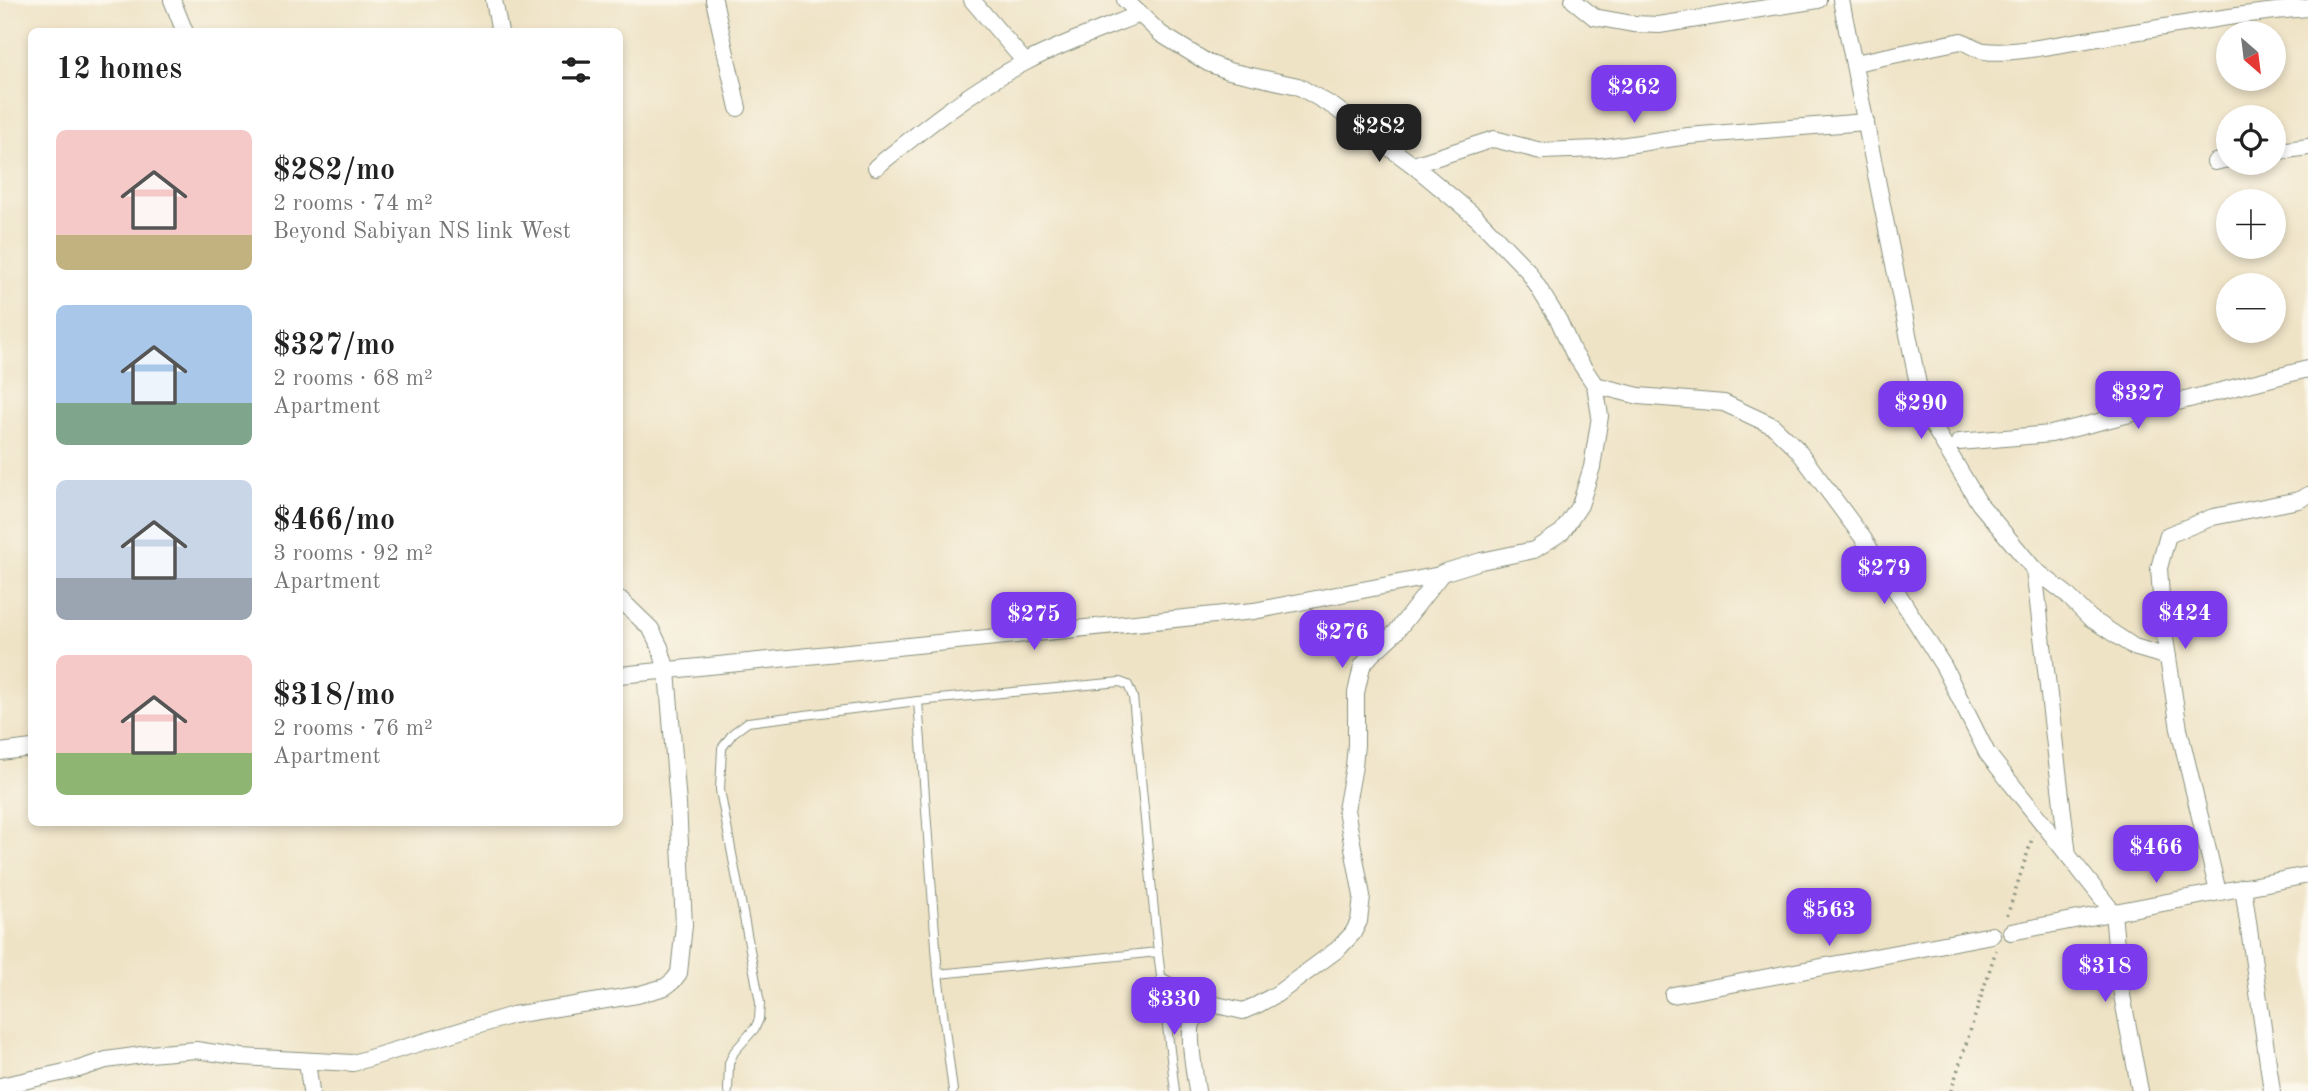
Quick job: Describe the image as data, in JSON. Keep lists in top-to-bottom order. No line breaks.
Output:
{"north":"bottom right","page":{"map_buttons":["+","−"],"heading":"12 homes","price":["$262","$282","$327","$290","$279","$424","$275","$276","$466","$563","$318","$330"],"list":[{"name":"$282/mo","note":"2 rooms · 74 m² · Beyond Sabiyan NS link West"},{"name":"$327/mo","note":"2 rooms · 68 m² · Apartment"},{"name":"$466/mo","note":"3 rooms · 92 m² · Apartment"},{"name":"$318/mo","note":"2 rooms · 76 m² · Apartment"}]}}
